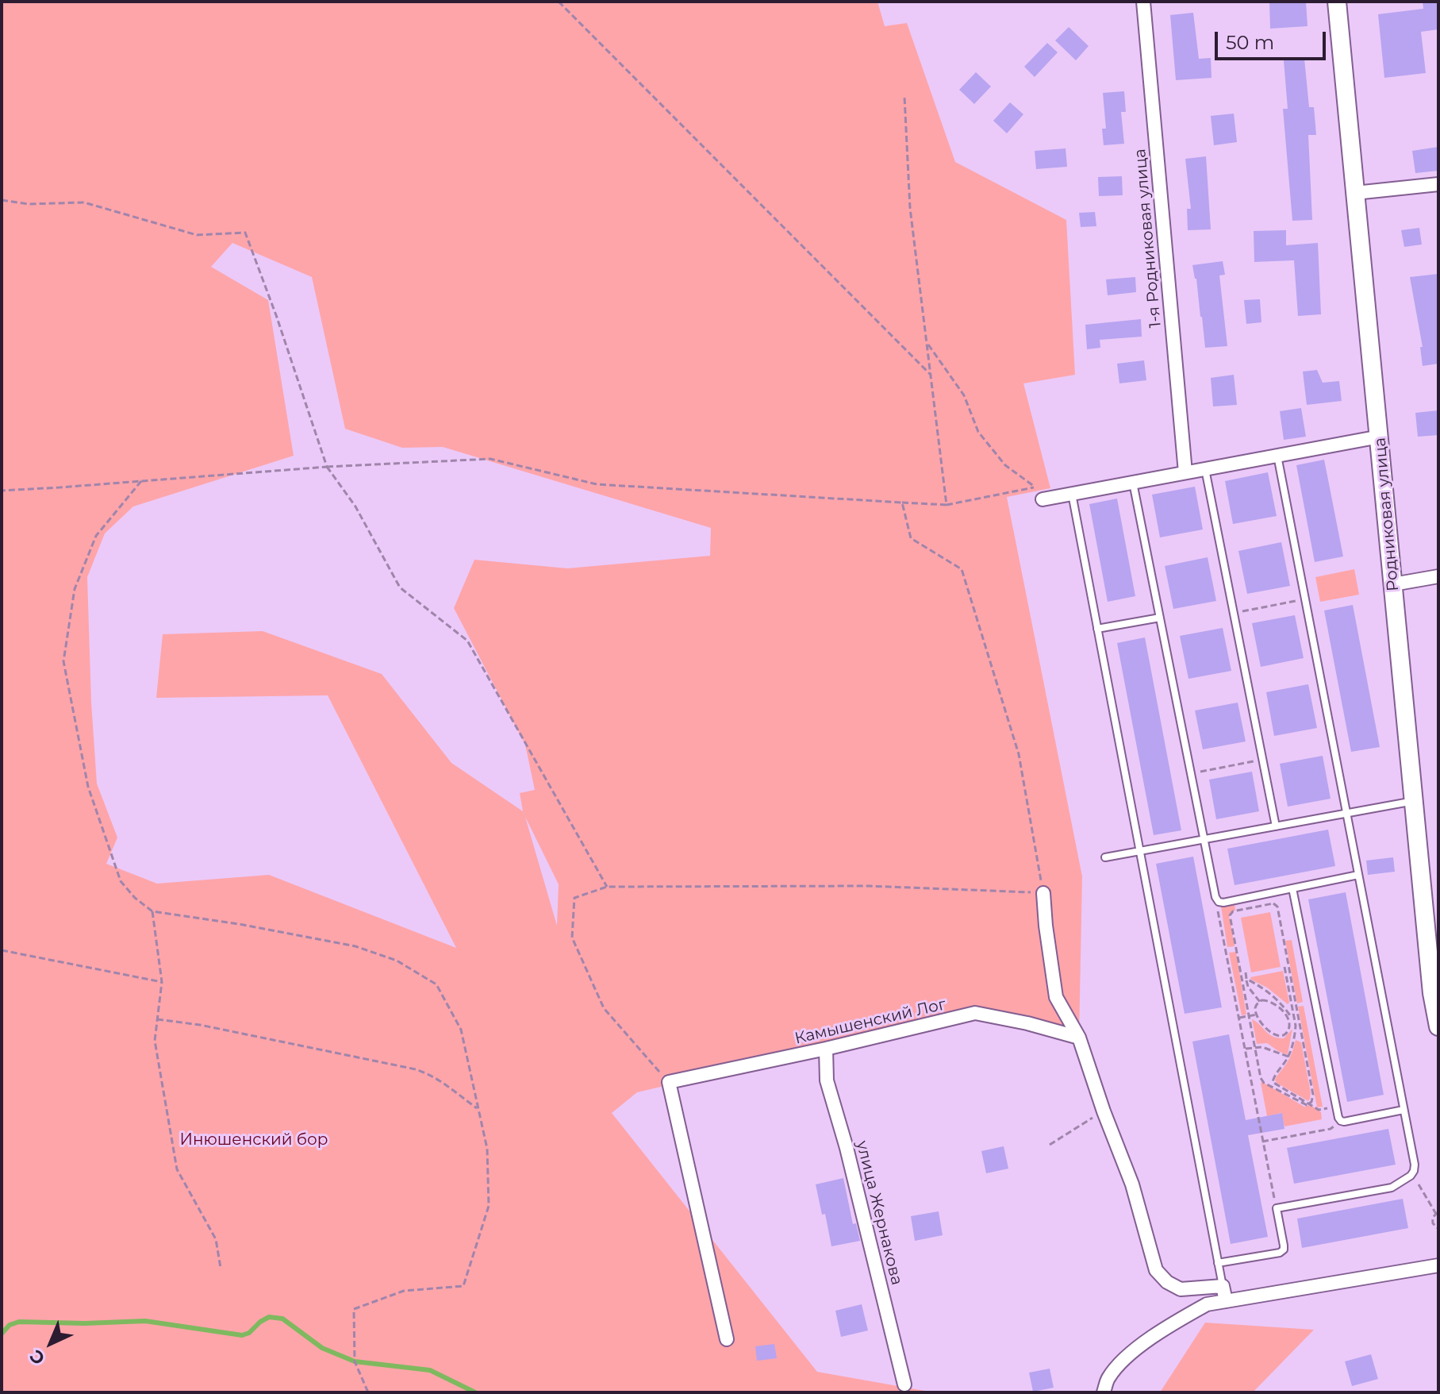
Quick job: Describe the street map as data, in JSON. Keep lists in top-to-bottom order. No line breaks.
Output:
{"streets":{"street":["1-я Родниковая улица","Родниковая улица","Камышенский Лог","улица Жернакова"]},"crossings":[["Камышенский Лог","улица Жернакова"]],"parks":["Инюшенский бор"],"scale_bar":"50 m","north":"bottom left"}
